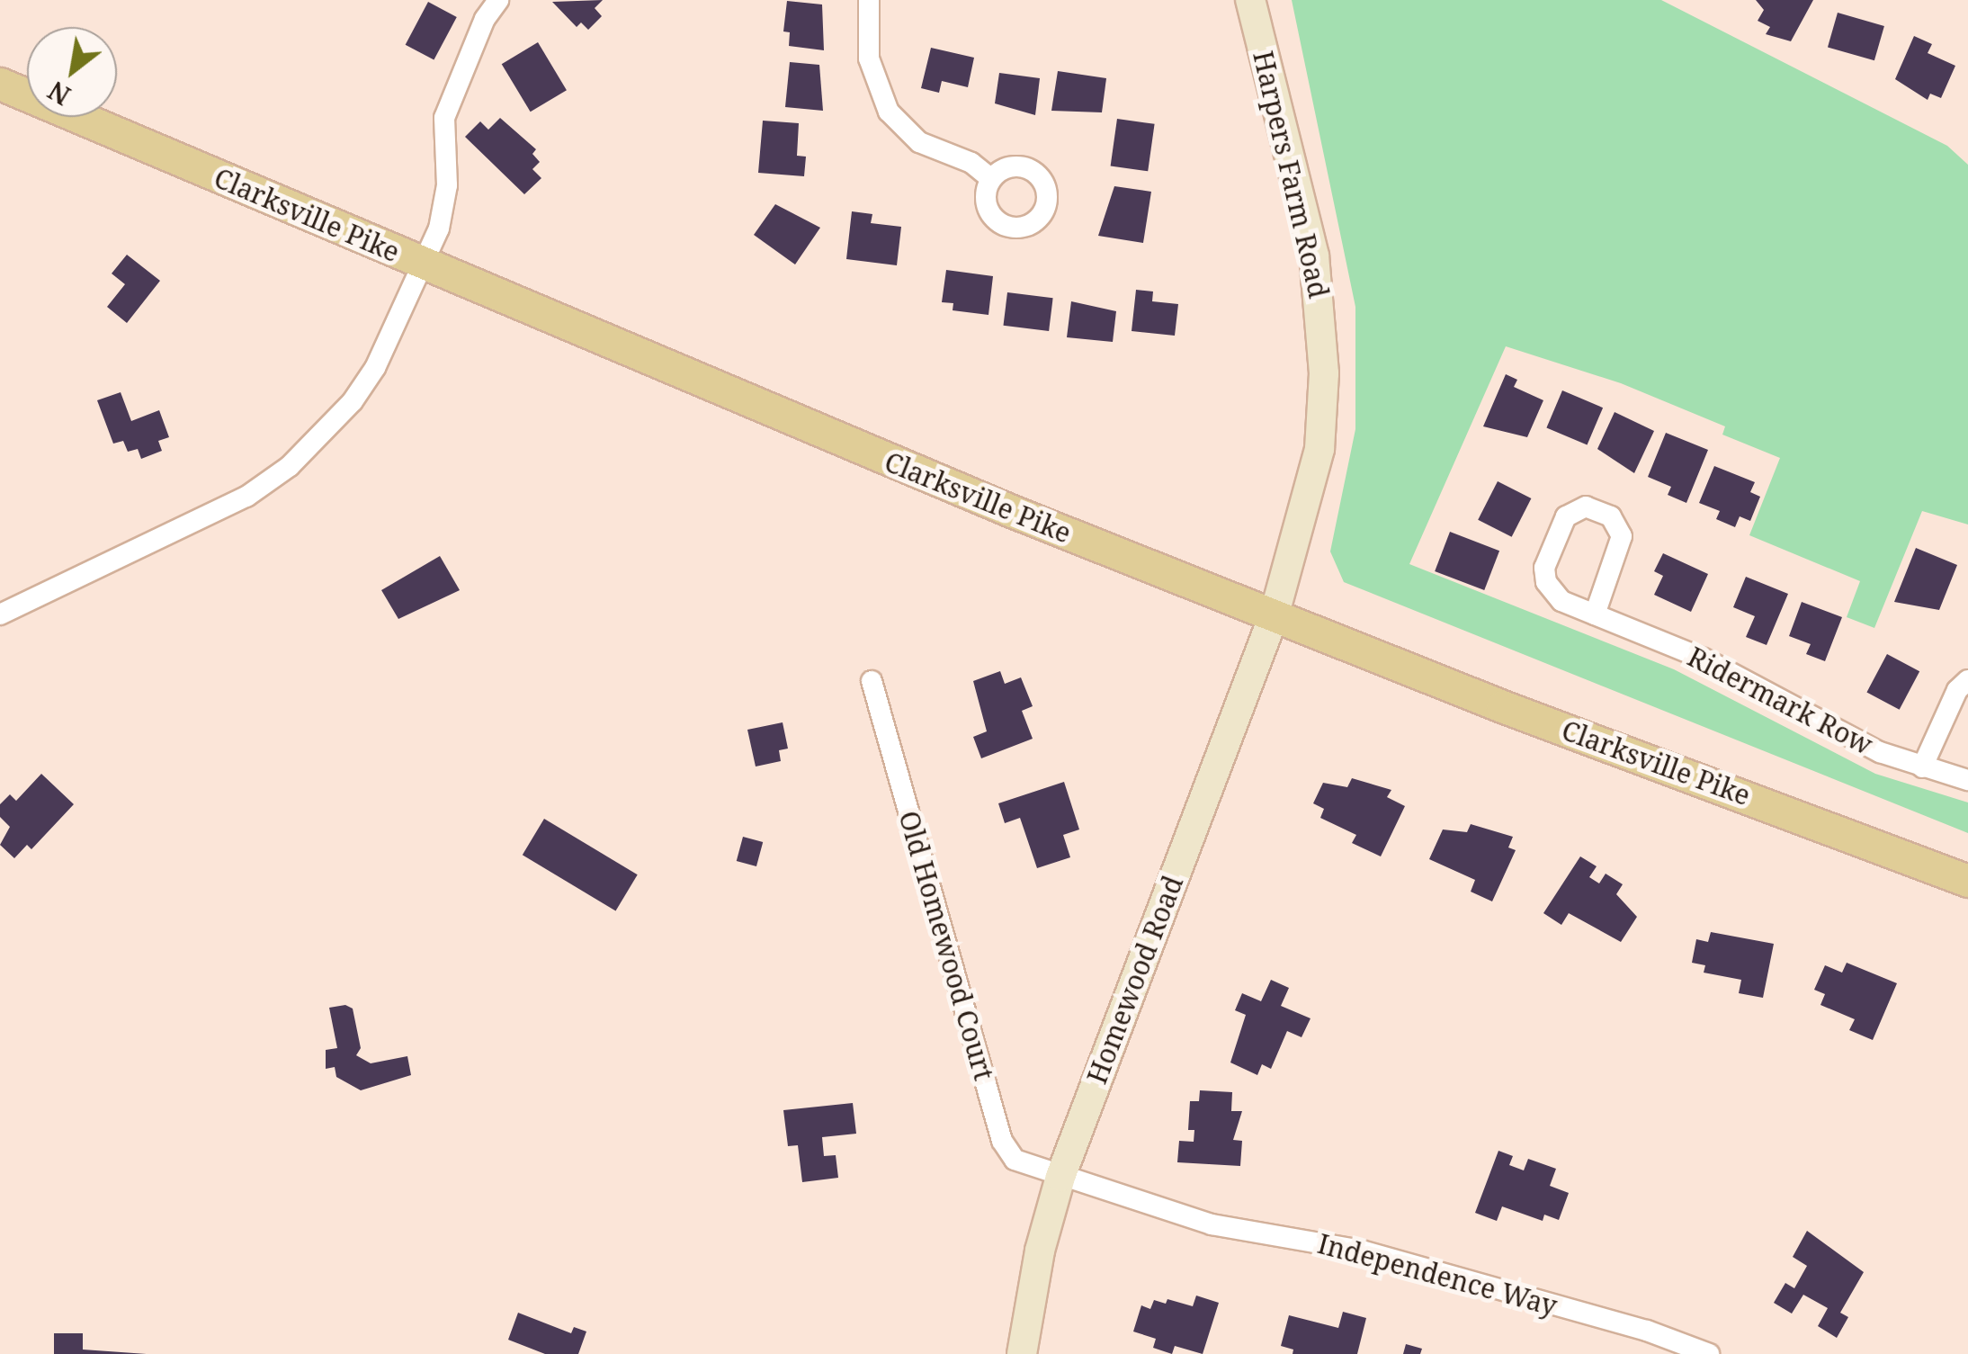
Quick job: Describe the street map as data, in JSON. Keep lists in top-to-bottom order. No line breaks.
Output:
{"streets":{"main road":["Clarksville Pike"],"street":["Harpers Farm Road","Ridermark Row","Old Homewood Court","Homewood Road","Independence Way"]},"crossings":[["Harpers Farm Road","Clarksville Pike"],["Harpers Farm Road","Homewood Road"],["Clarksville Pike","Homewood Road"],["Old Homewood Court","Homewood Road"],["Old Homewood Court","Independence Way"],["Homewood Road","Independence Way"]],"north":"bottom left"}
